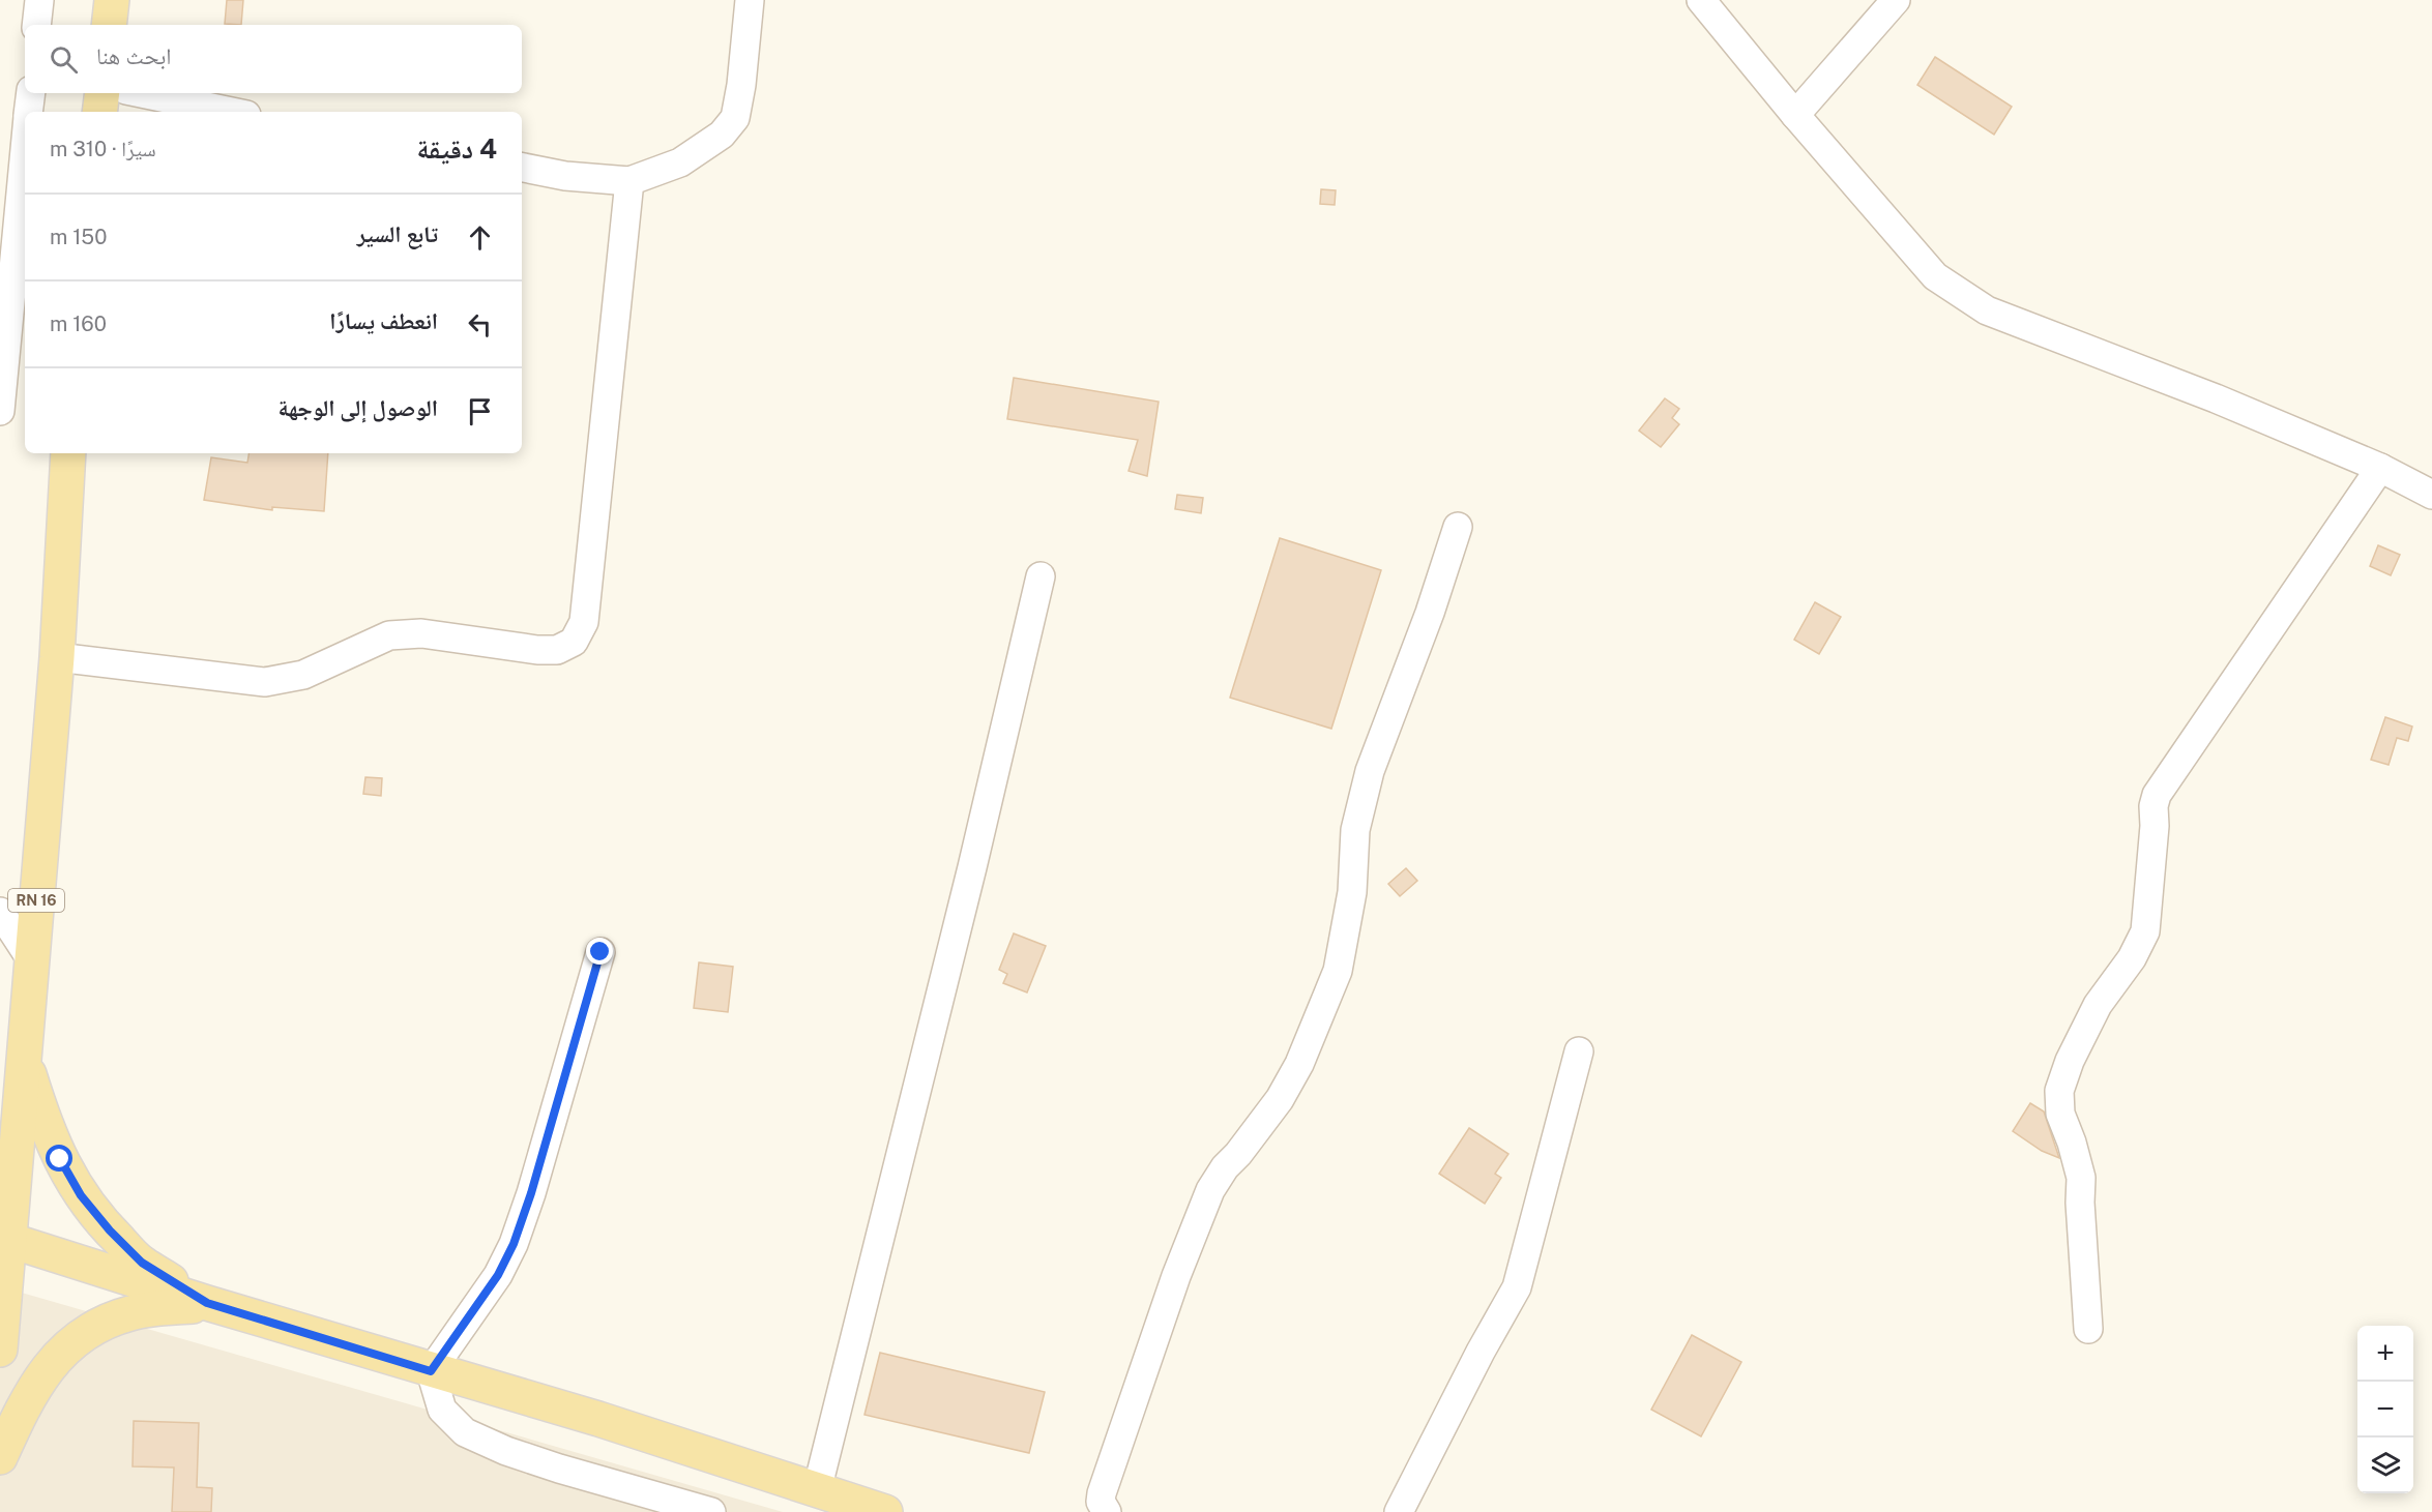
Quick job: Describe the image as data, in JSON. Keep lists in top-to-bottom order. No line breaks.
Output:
{"streets":{"main road":["RN 16"]},"page":{"search":"ابحث هنا","heading":["4 دقيقة","سيرًا · 310 m"],"list":[["تابع السير","150 m"],["انعطف يسارًا","160 m"],"الوصول إلى الوجهة"],"map_buttons":["+","−"]}}
